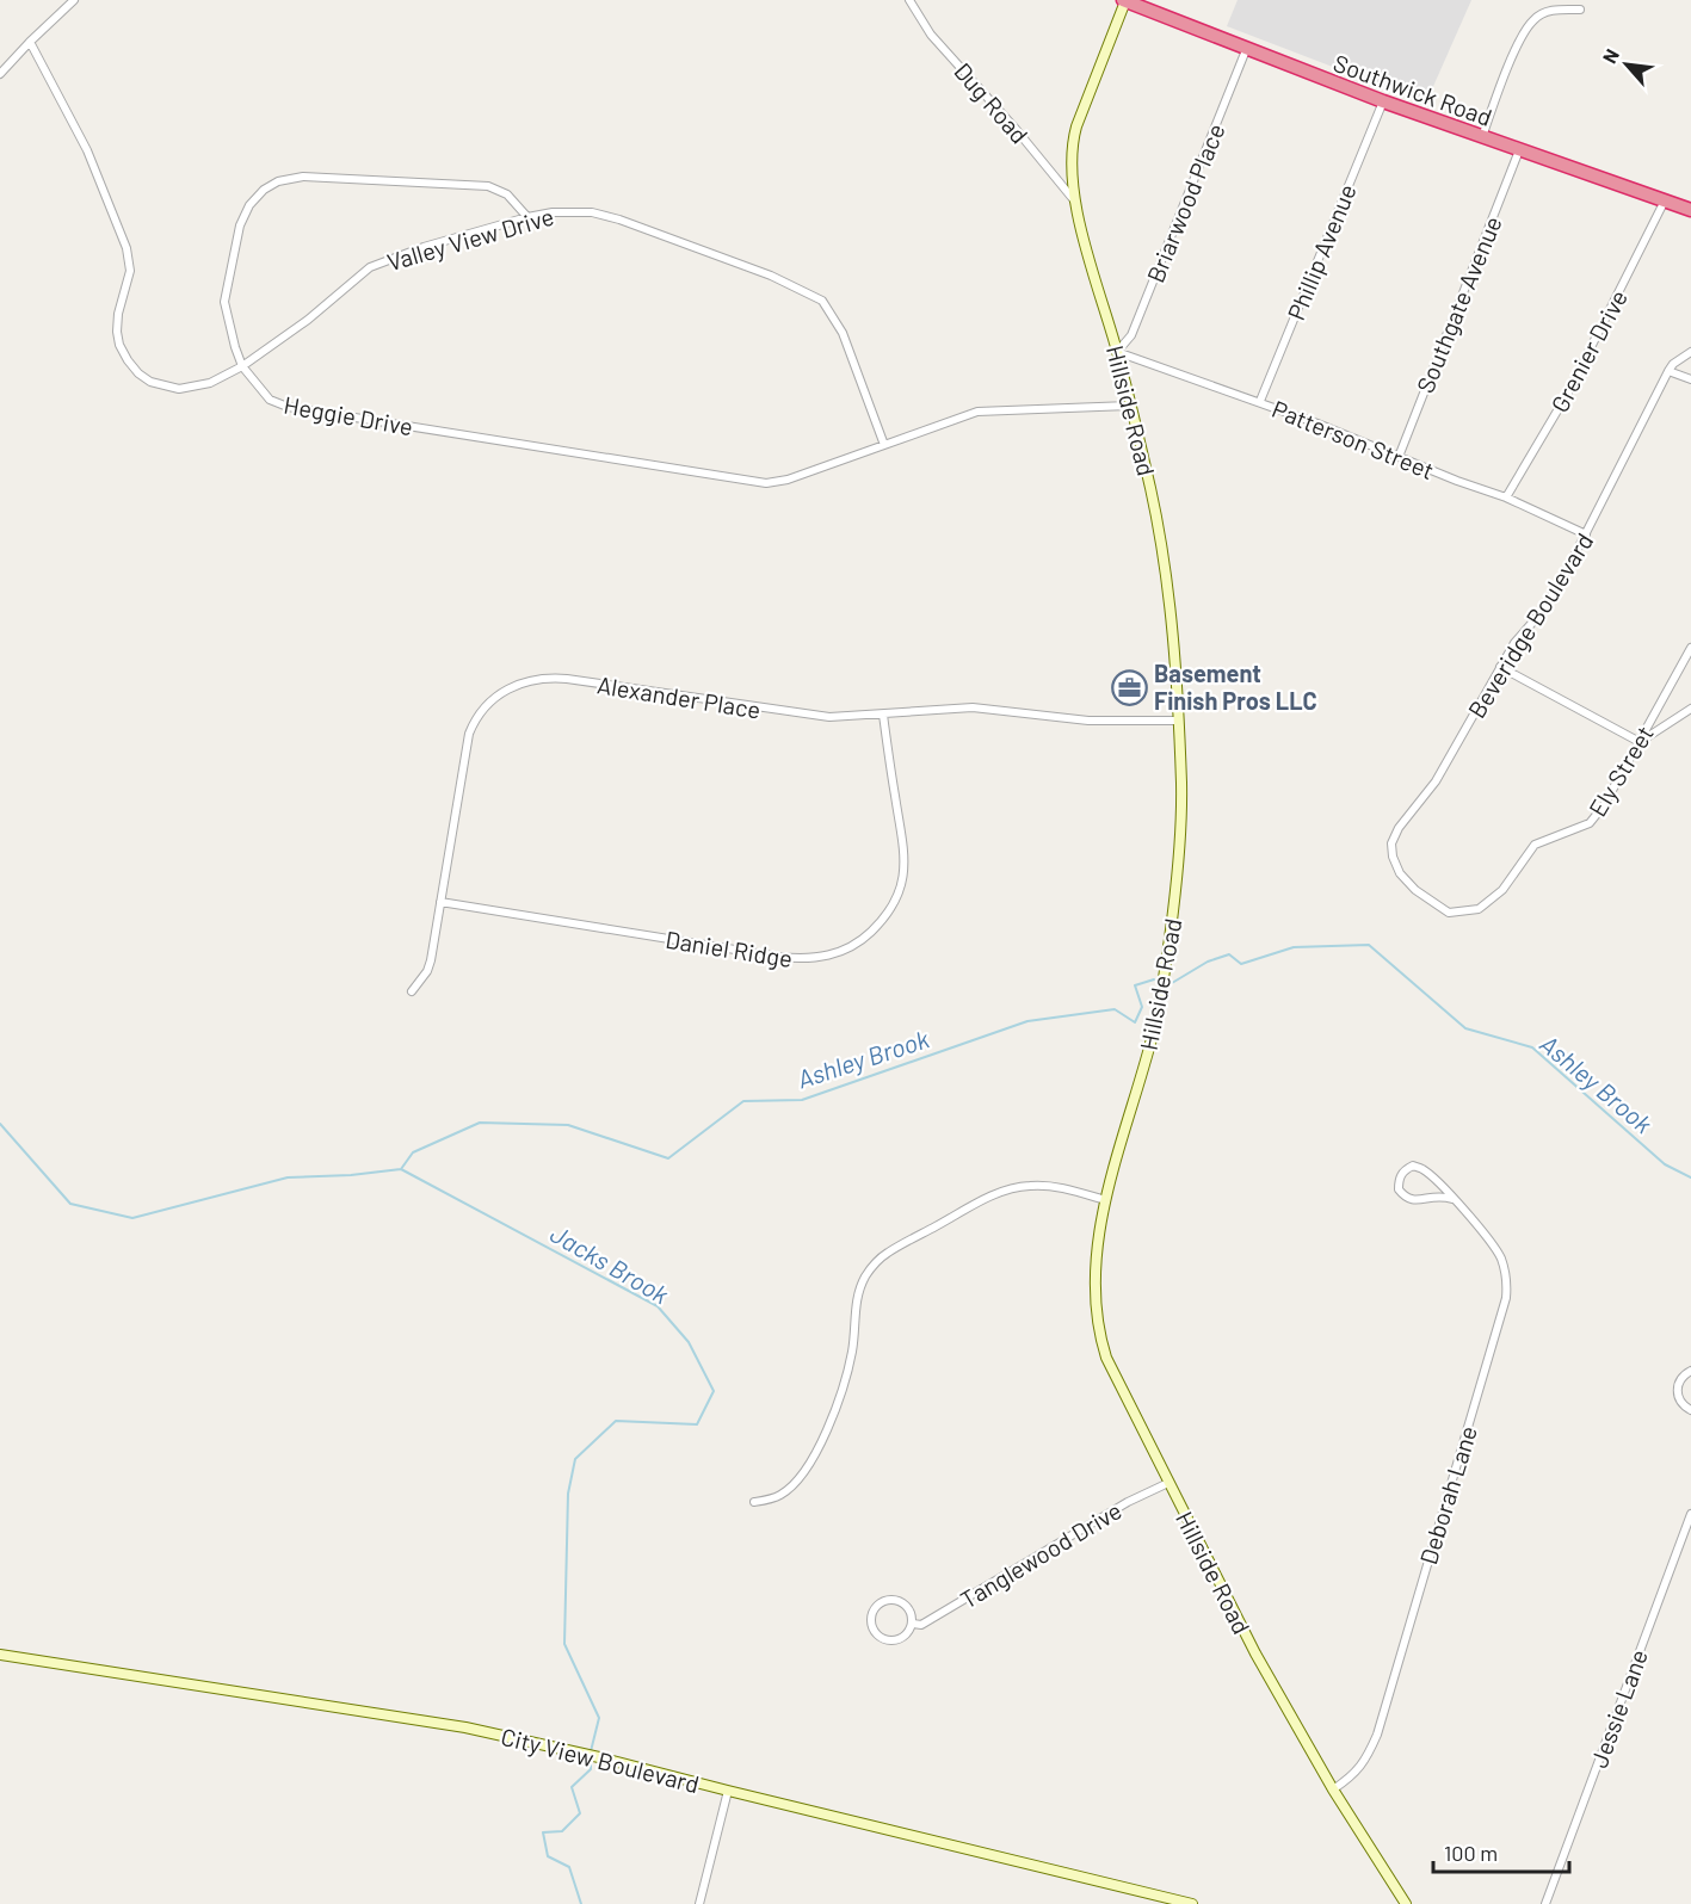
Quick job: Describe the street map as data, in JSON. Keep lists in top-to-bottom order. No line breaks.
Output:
{"streets":{"highway":["Southwick Road"],"street":["Dug Road","Briarwood Place","Valley View Drive","Phillip Avenue","Southgate Avenue","Grenier Drive","Hillside Road","Heggie Drive","Patterson Street","Beveridge Boulevard","Alexander Place","Ely Street","Daniel Ridge","Deborah Lane","Tanglewood Drive","Jessie Lane","City View Boulevard"]},"crossings":[["Southwick Road","Briarwood Place"],["Southwick Road","Phillip Avenue"],["Southwick Road","Southgate Avenue"],["Southwick Road","Grenier Drive"],["Southwick Road","Hillside Road"],["Dug Road","Hillside Road"],["Briarwood Place","Hillside Road"],["Briarwood Place","Patterson Street"],["Valley View Drive","Heggie Drive"],["Phillip Avenue","Patterson Street"],["Southgate Avenue","Patterson Street"],["Grenier Drive","Patterson Street"],["Hillside Road","Patterson Street"],["Hillside Road","Alexander Place"],["Hillside Road","Deborah Lane"],["Hillside Road","Tanglewood Drive"],["Patterson Street","Beveridge Boulevard"],["Beveridge Boulevard","Ely Street"],["Alexander Place","Daniel Ridge"]],"water":["Ashley Brook","Jacks Brook"],"places":{"office":["Basement Finish Pros LLC"]},"scale_bar":"100 m","north":"top left"}
